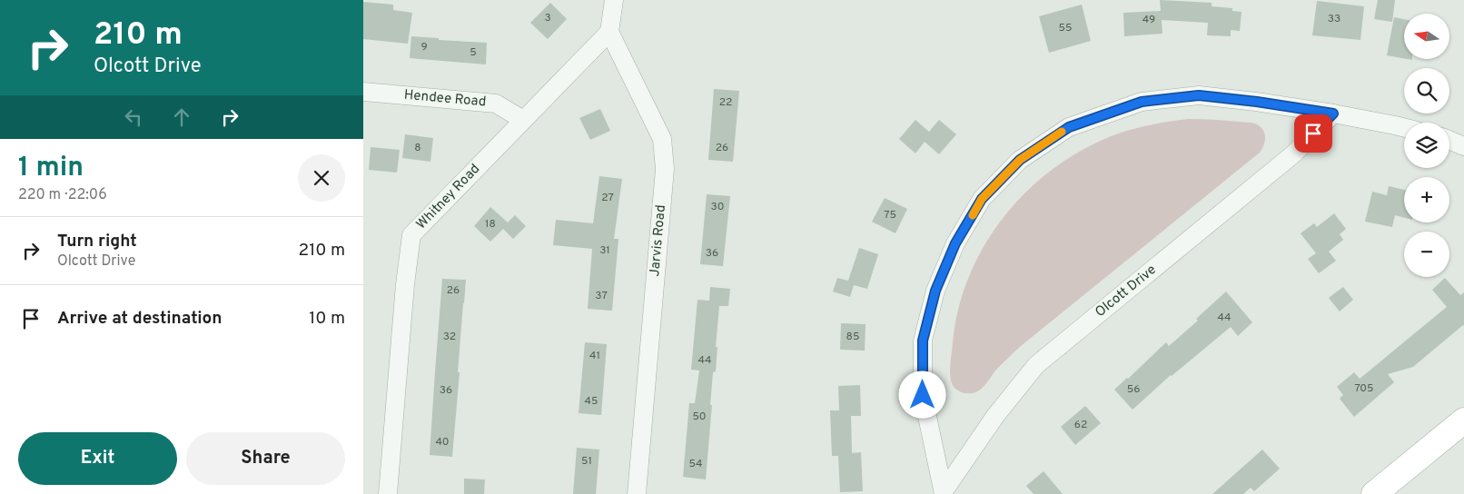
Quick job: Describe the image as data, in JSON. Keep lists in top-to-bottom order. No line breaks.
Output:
{"streets":{"street":["Hendee Road","Whitney Road","Jarvis Road","Olcott Drive"]},"crossings":[["Hendee Road","Whitney Road"],["Whitney Road","Jarvis Road"]],"house_numbers":["3","33","49","55","9","5","22","8","26","27","30","75","18","31","36","26","37","44","32","85","41","44","705","56","36","45","50","62","40","51","54"],"north":"left","page":{"turn":["210 m","Olcott Drive"],"map_buttons":["+","−"],"heading":["1 min","220 m · 22:06"],"list":[{"name":"Turn right","note":"Olcott Drive","value":"210 m"},{"name":"Arrive at destination","value":"10 m"}],"buttons":["Exit","Share"]}}
